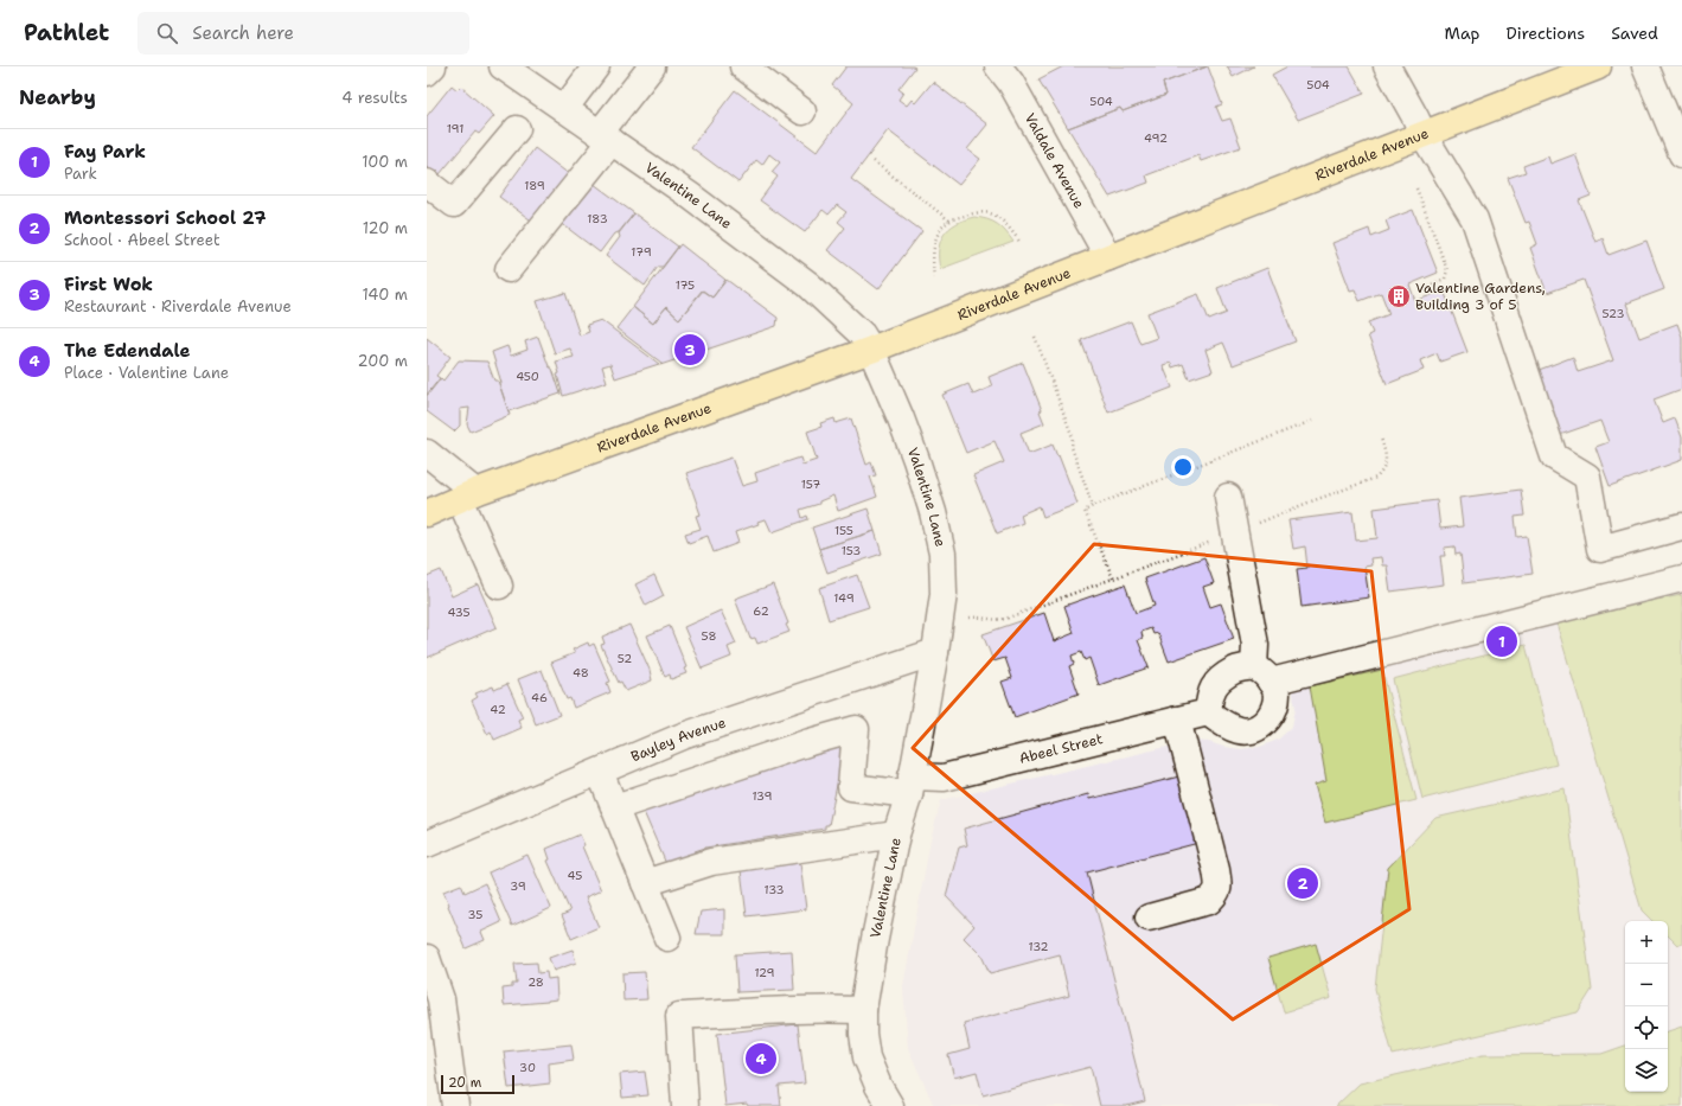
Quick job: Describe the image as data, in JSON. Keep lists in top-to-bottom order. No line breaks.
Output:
{"streets":{"main road":["Riverdale Avenue"],"street":["Valdale Avenue","Valentine Lane","Bayley Avenue","Abeel Street"]},"crossings":[["Riverdale Avenue","Valdale Avenue"],["Riverdale Avenue","Valentine Lane"],["Valentine Lane","Bayley Avenue"],["Valentine Lane","Abeel Street"]],"places":{"building":["Valentine Gardens, Building 3 of 5"]},"house_numbers":["504","504","191","492","189","183","179","175","523","450","157","155","153","149","62","435","58","52","48","46","42","139","45","39","133","35","132","129","28","30"],"scale_bar":"20 m","page":{"header":"Pathlet","search":"Search here","nav":["Map","Directions","Saved"],"heading":["Nearby","4 results"],"list":[{"mark":"1","name":"Fay Park","note":"Park","value":"100 m"},{"mark":"2","name":"Montessori School 27","note":"School · Abeel Street","value":"120 m"},{"mark":"3","name":"First Wok","note":"Restaurant · Riverdale Avenue","value":"140 m"},{"mark":"4","name":"The Edendale","note":"Place · Valentine Lane","value":"200 m"}],"pins":["3","1","2","4"],"map_buttons":["+","−"],"scale":"20 m"}}
